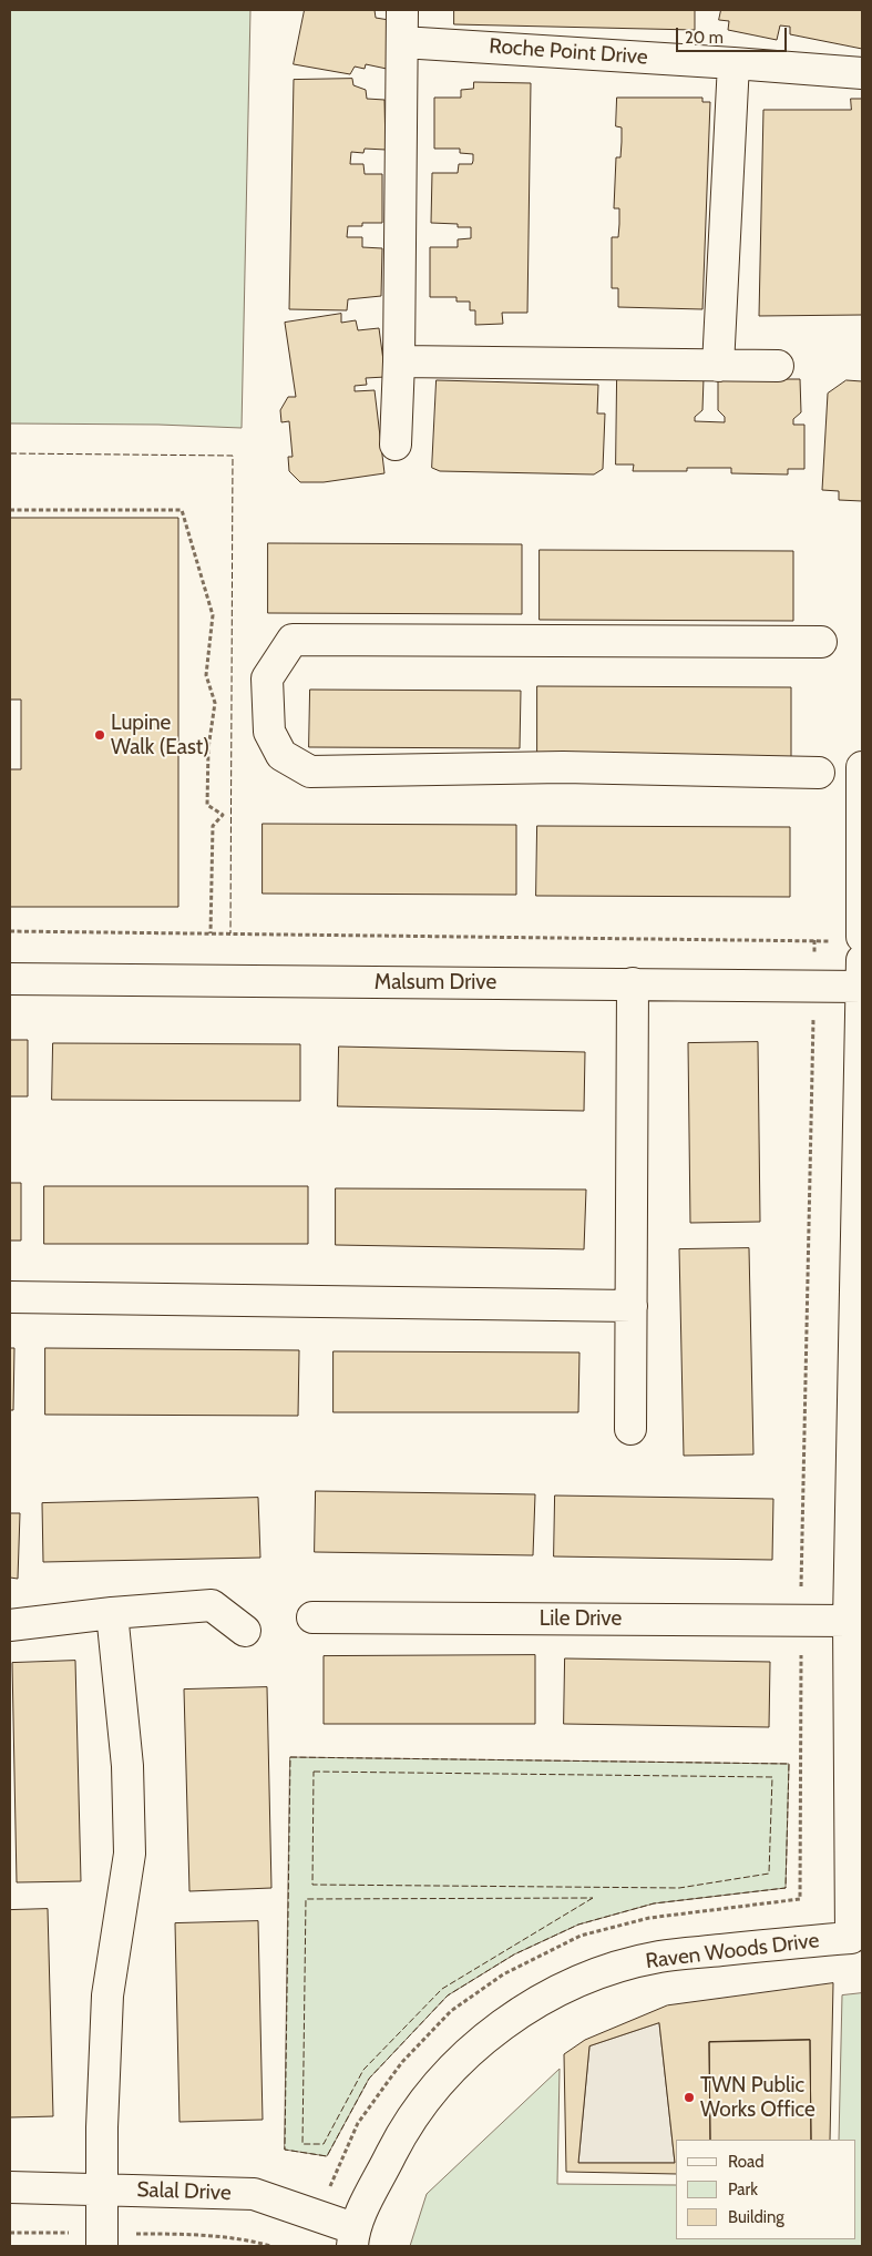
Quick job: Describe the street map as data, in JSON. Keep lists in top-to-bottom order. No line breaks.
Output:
{"streets":{"street":["Roche Point Drive","Malsum Drive","Lile Drive","Raven Woods Drive","Salal Drive"]},"crossings":[["Lile Drive","Raven Woods Drive"],["Raven Woods Drive","Salal Drive"]],"places":["Lupine Walk (East)","TWN Public Works Office"],"legend":["Road","Park","Building"],"scale_bar":"20 m"}
